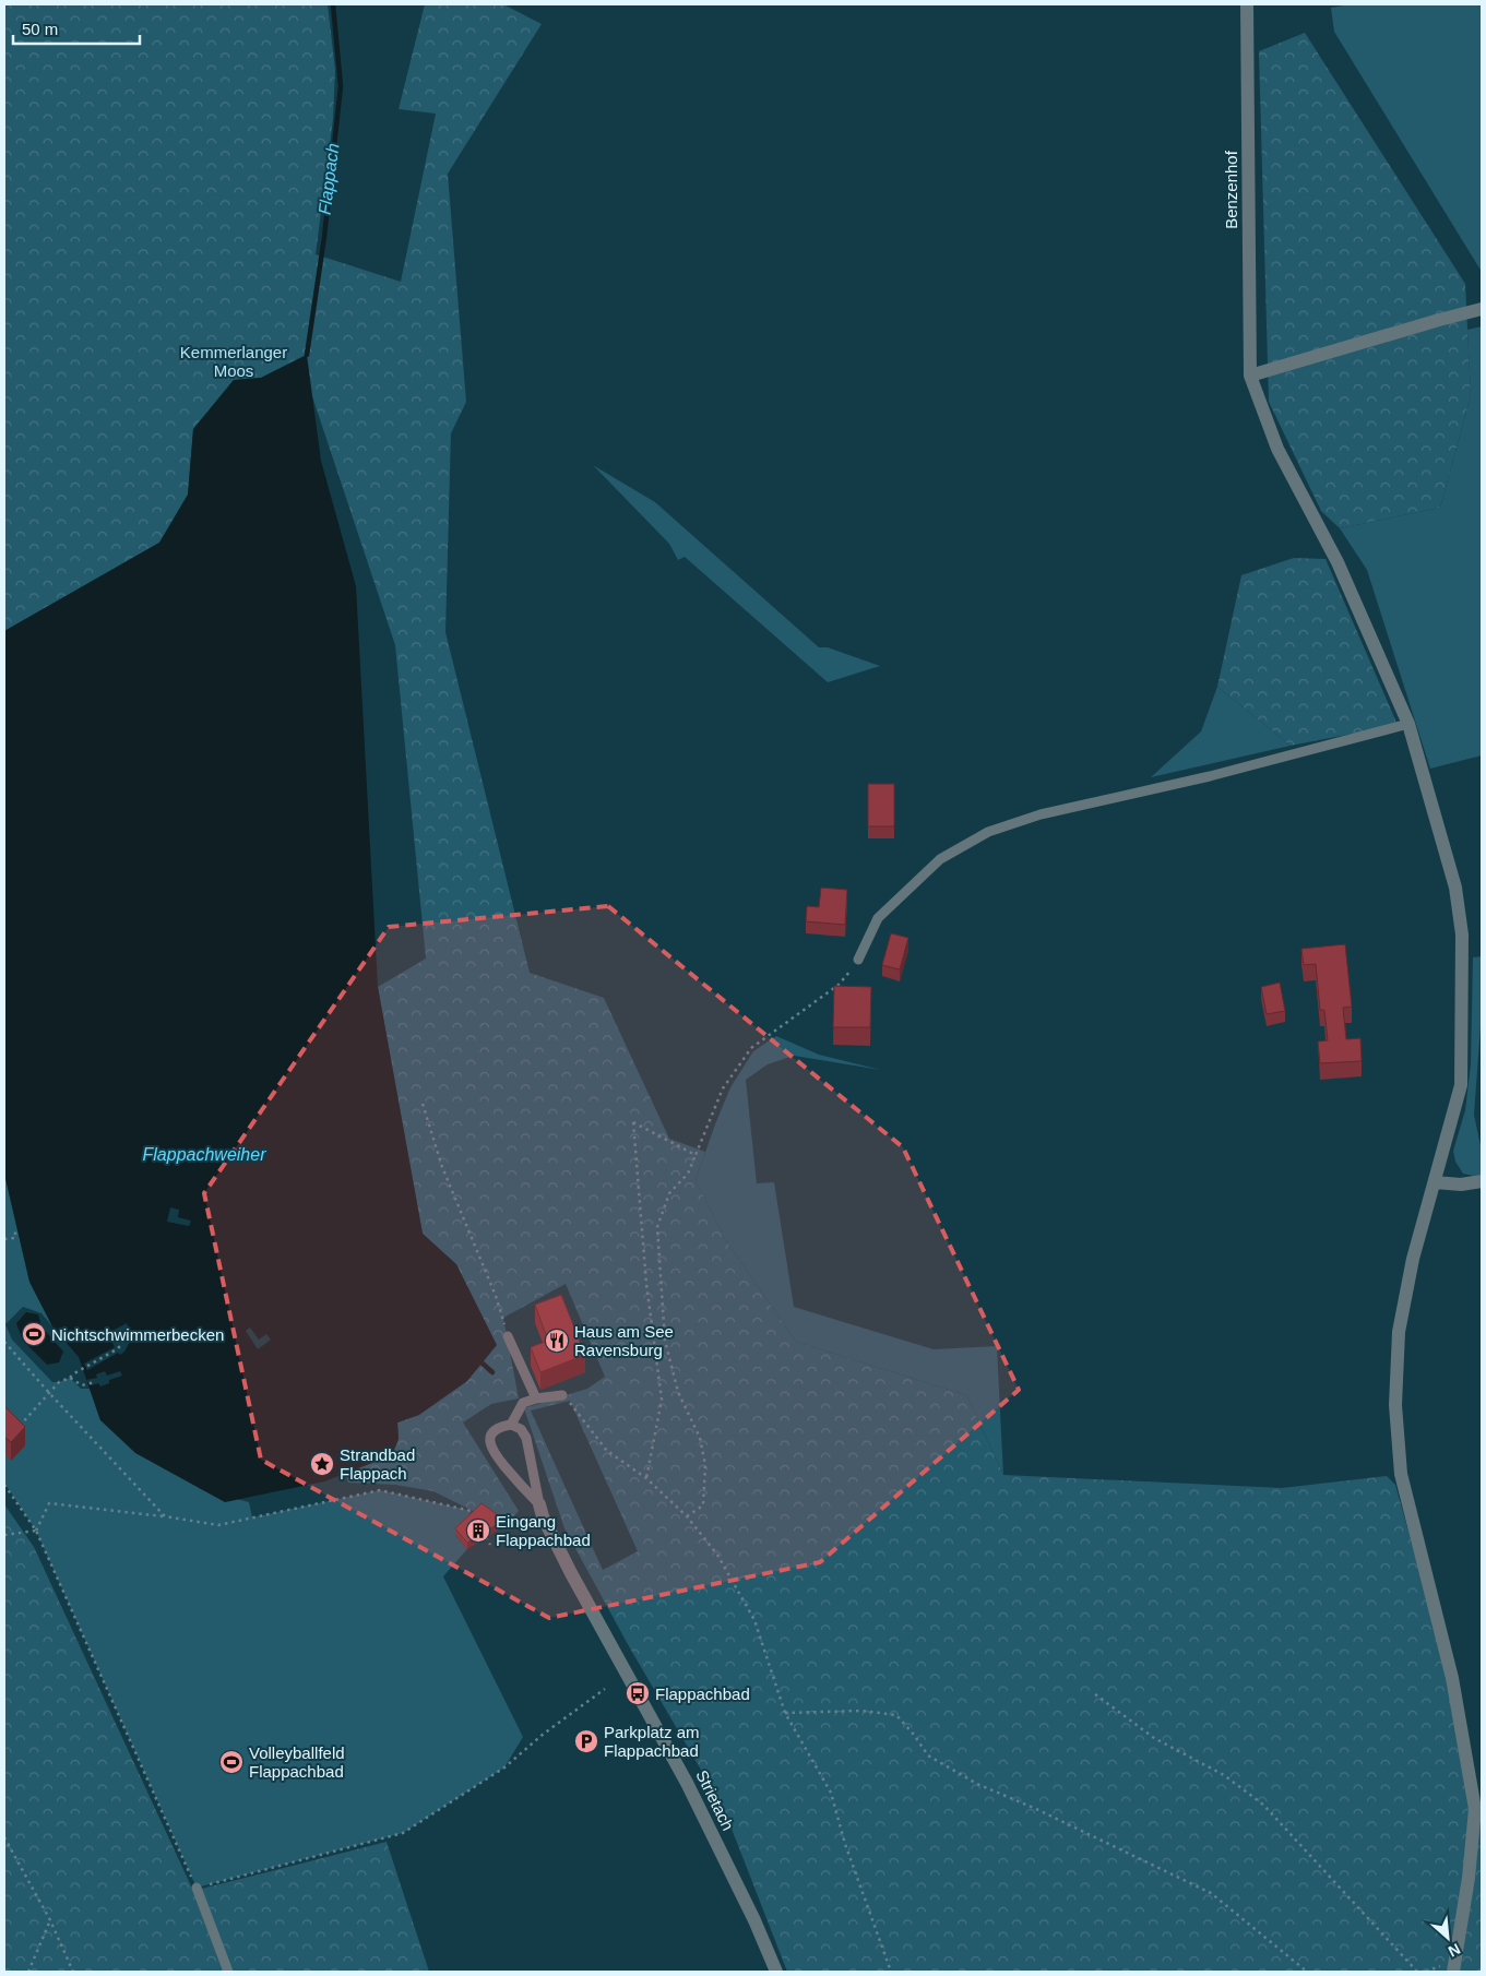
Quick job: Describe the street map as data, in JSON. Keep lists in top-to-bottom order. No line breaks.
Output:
{"streets":{"street":["Benzenhof","Strietach"]},"water":["Flappach","Flappachweiher"],"parks":["Kemmerlanger Moos"],"places":{"sports":["Nichtschwimmerbecken","Volleyballfeld Flappachbad"],"restaurant":["Haus am See Ravensburg"],"place":["Strandbad Flappach"],"building":["Eingang Flappachbad"],"bus stop":["Flappachbad"],"parking":["Parkplatz am Flappachbad"]},"scale_bar":"50 m","north":"bottom right"}
